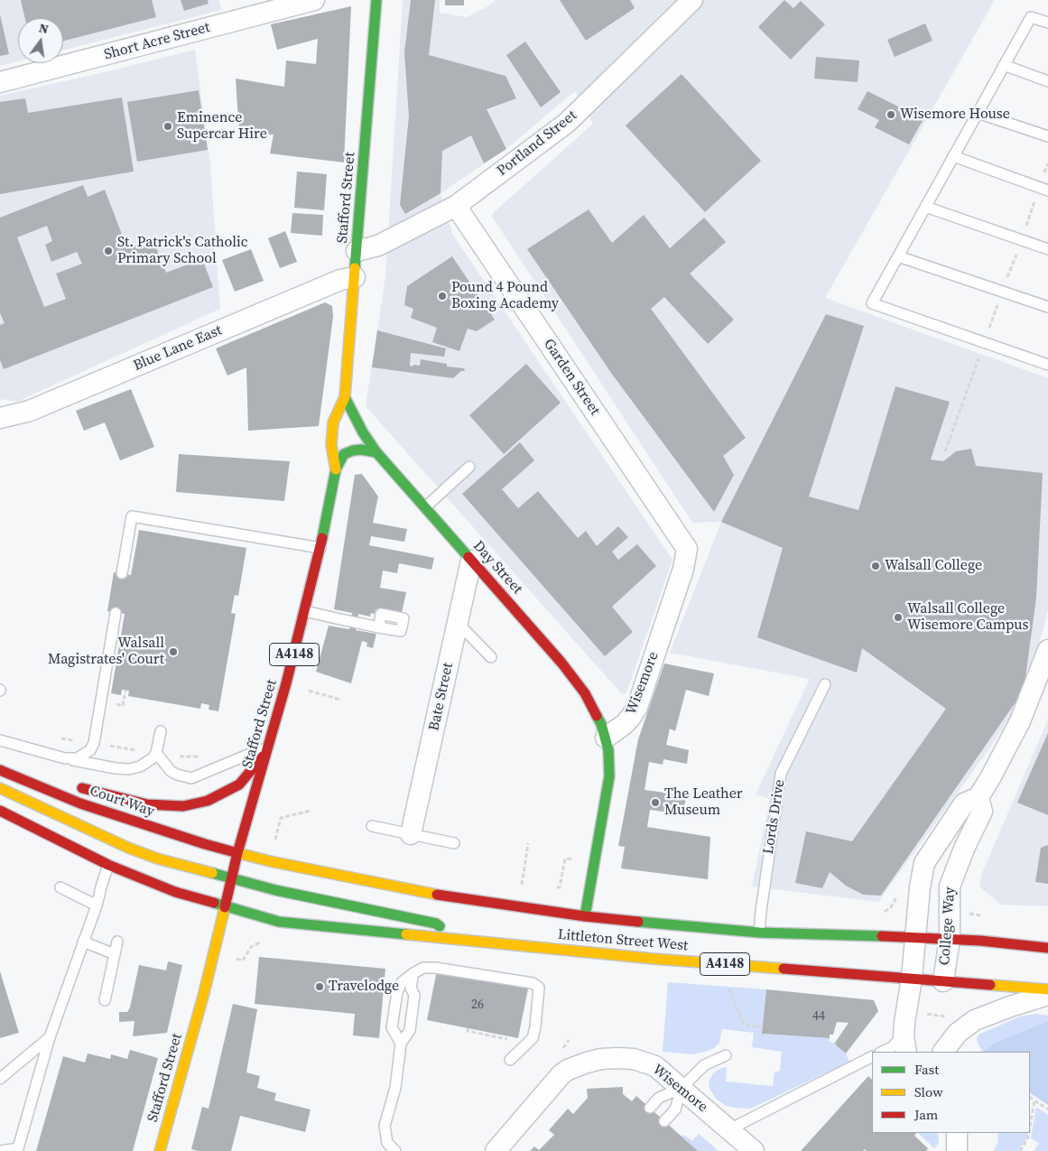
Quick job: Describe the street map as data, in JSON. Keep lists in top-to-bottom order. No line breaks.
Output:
{"streets":{"main road":["Stafford Street","Day Street","A4148","Court Way","Littleton Street West"],"street":["Short Acre Street","Portland Street","Blue Lane East","Garden Street","Wisemore","Bate Street","College Way"],"lane":["Lords Drive"]},"crossings":[["Portland Street","Stafford Street"],["Portland Street","Garden Street"],["Stafford Street","Blue Lane East"],["Stafford Street","Day Street"],["Stafford Street","A4148"],["Stafford Street","Court Way"],["Stafford Street","Littleton Street West"],["Garden Street","Wisemore"],["Day Street","Wisemore"],["Day Street","Bate Street"],["A4148","Littleton Street West"],["Court Way","Littleton Street West"],["Lords Drive","Littleton Street West"],["College Way","Littleton Street West"]],"places":["Wisemore House","Eminence Supercar Hire","St. Patrick's Catholic Primary School","Pound 4 Pound Boxing Academy","Walsall College","Walsall College Wisemore Campus","Walsall Magistrates' Court","The Leather Museum","Travelodge"],"house_numbers":["26","44"],"legend":["Fast","Slow","Jam"],"north":"top"}
